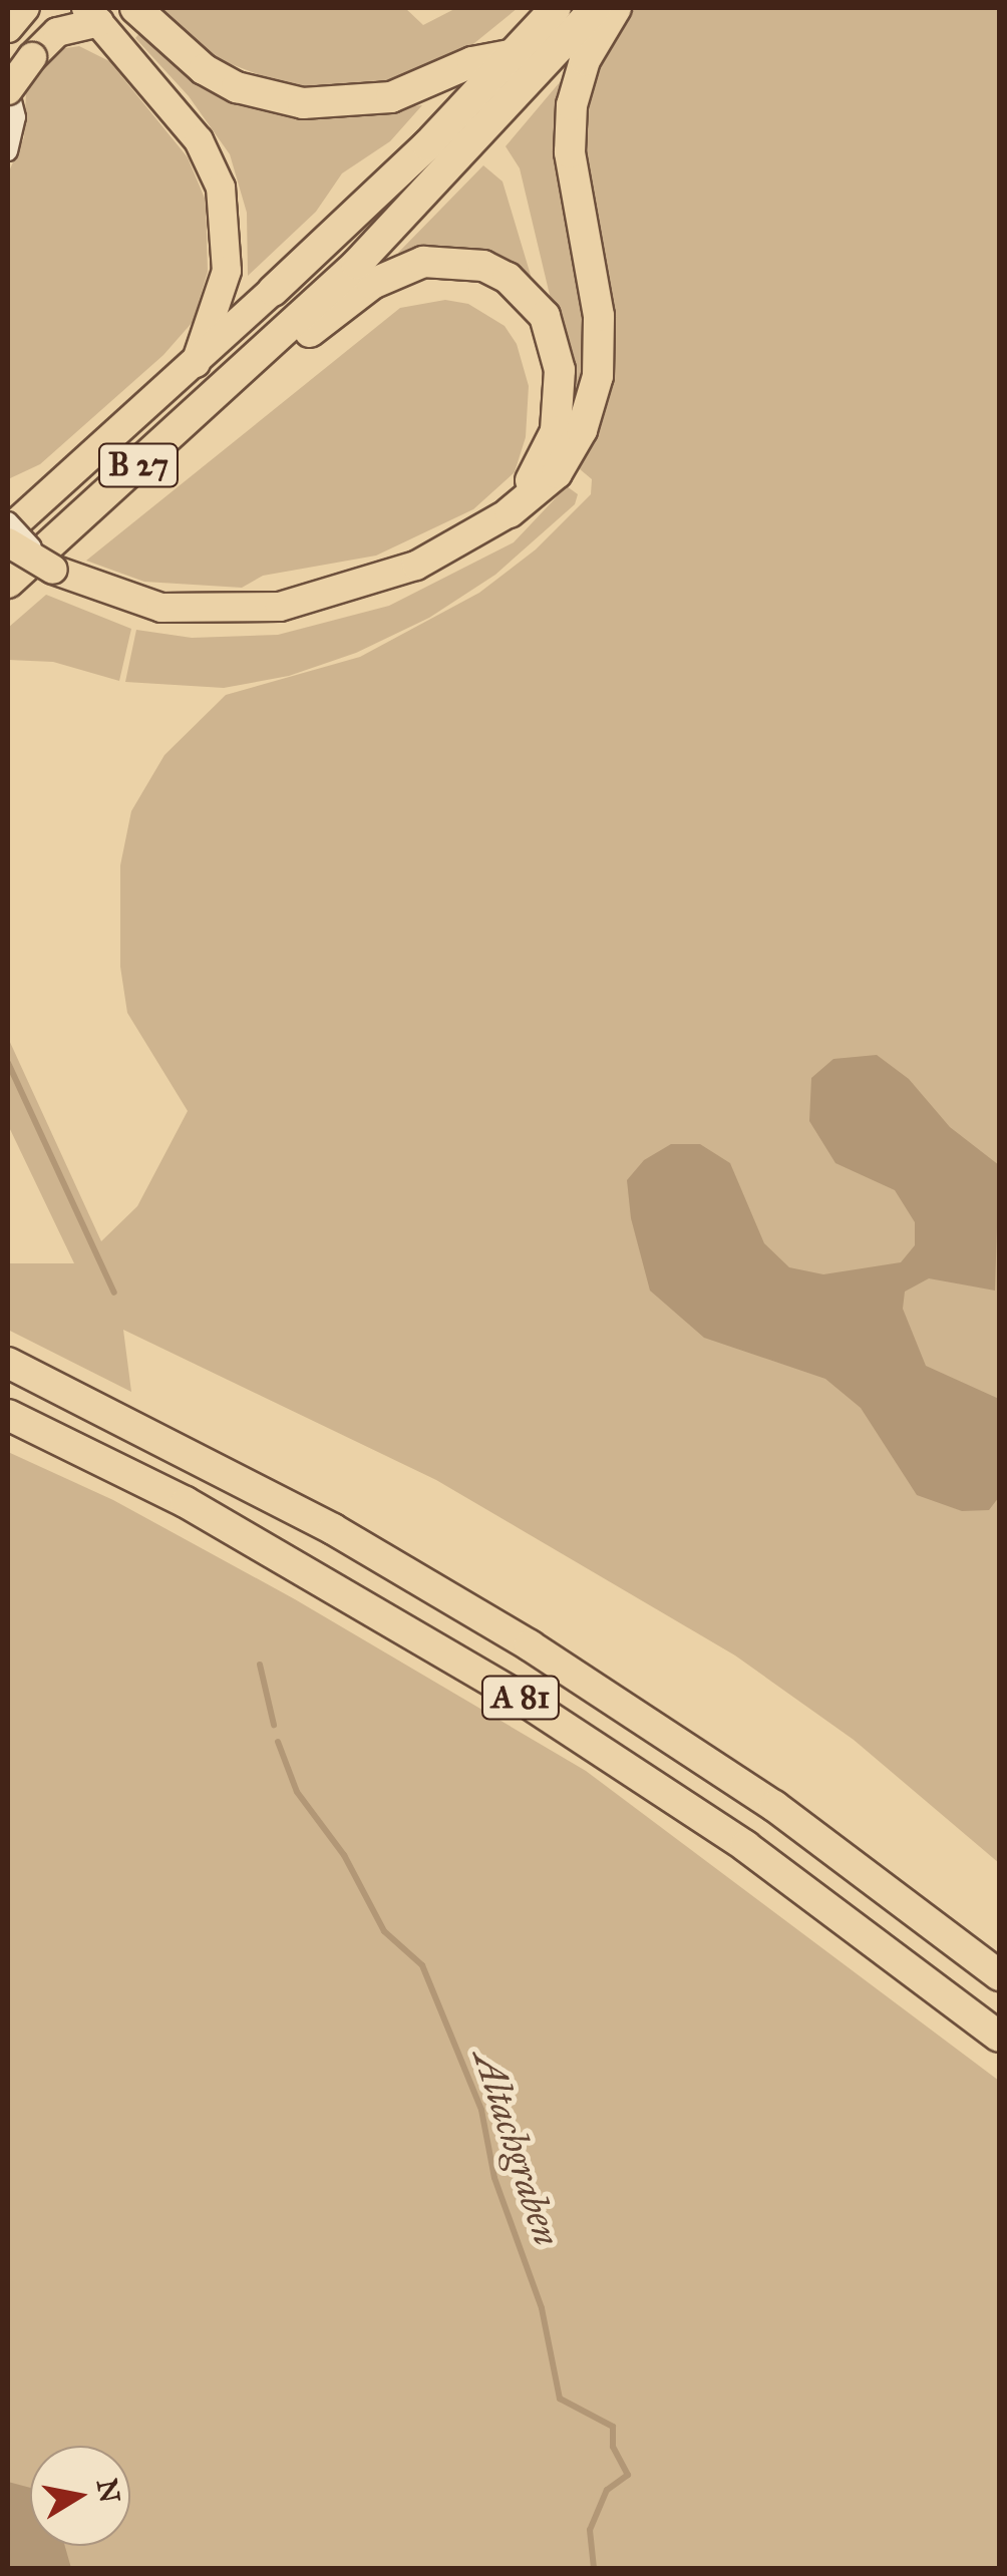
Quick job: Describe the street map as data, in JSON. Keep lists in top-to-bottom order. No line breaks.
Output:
{"streets":{"highway":["B 27","A 81"]},"water":["Altachgraben"],"north":"right"}
